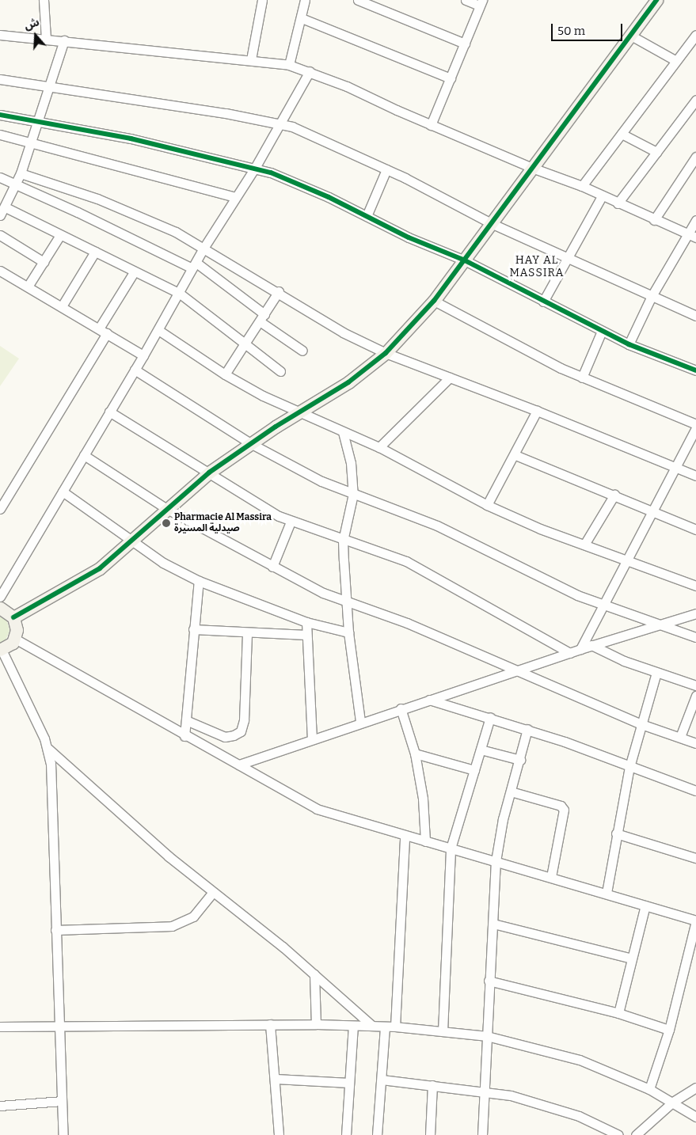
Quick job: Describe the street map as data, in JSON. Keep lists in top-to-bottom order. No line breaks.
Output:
{"districts":["HAY AL MASSIRA"],"places":["Pharmacie Al Massira صيدلية المسيرة"],"scale_bar":"50 m","north":"top"}
